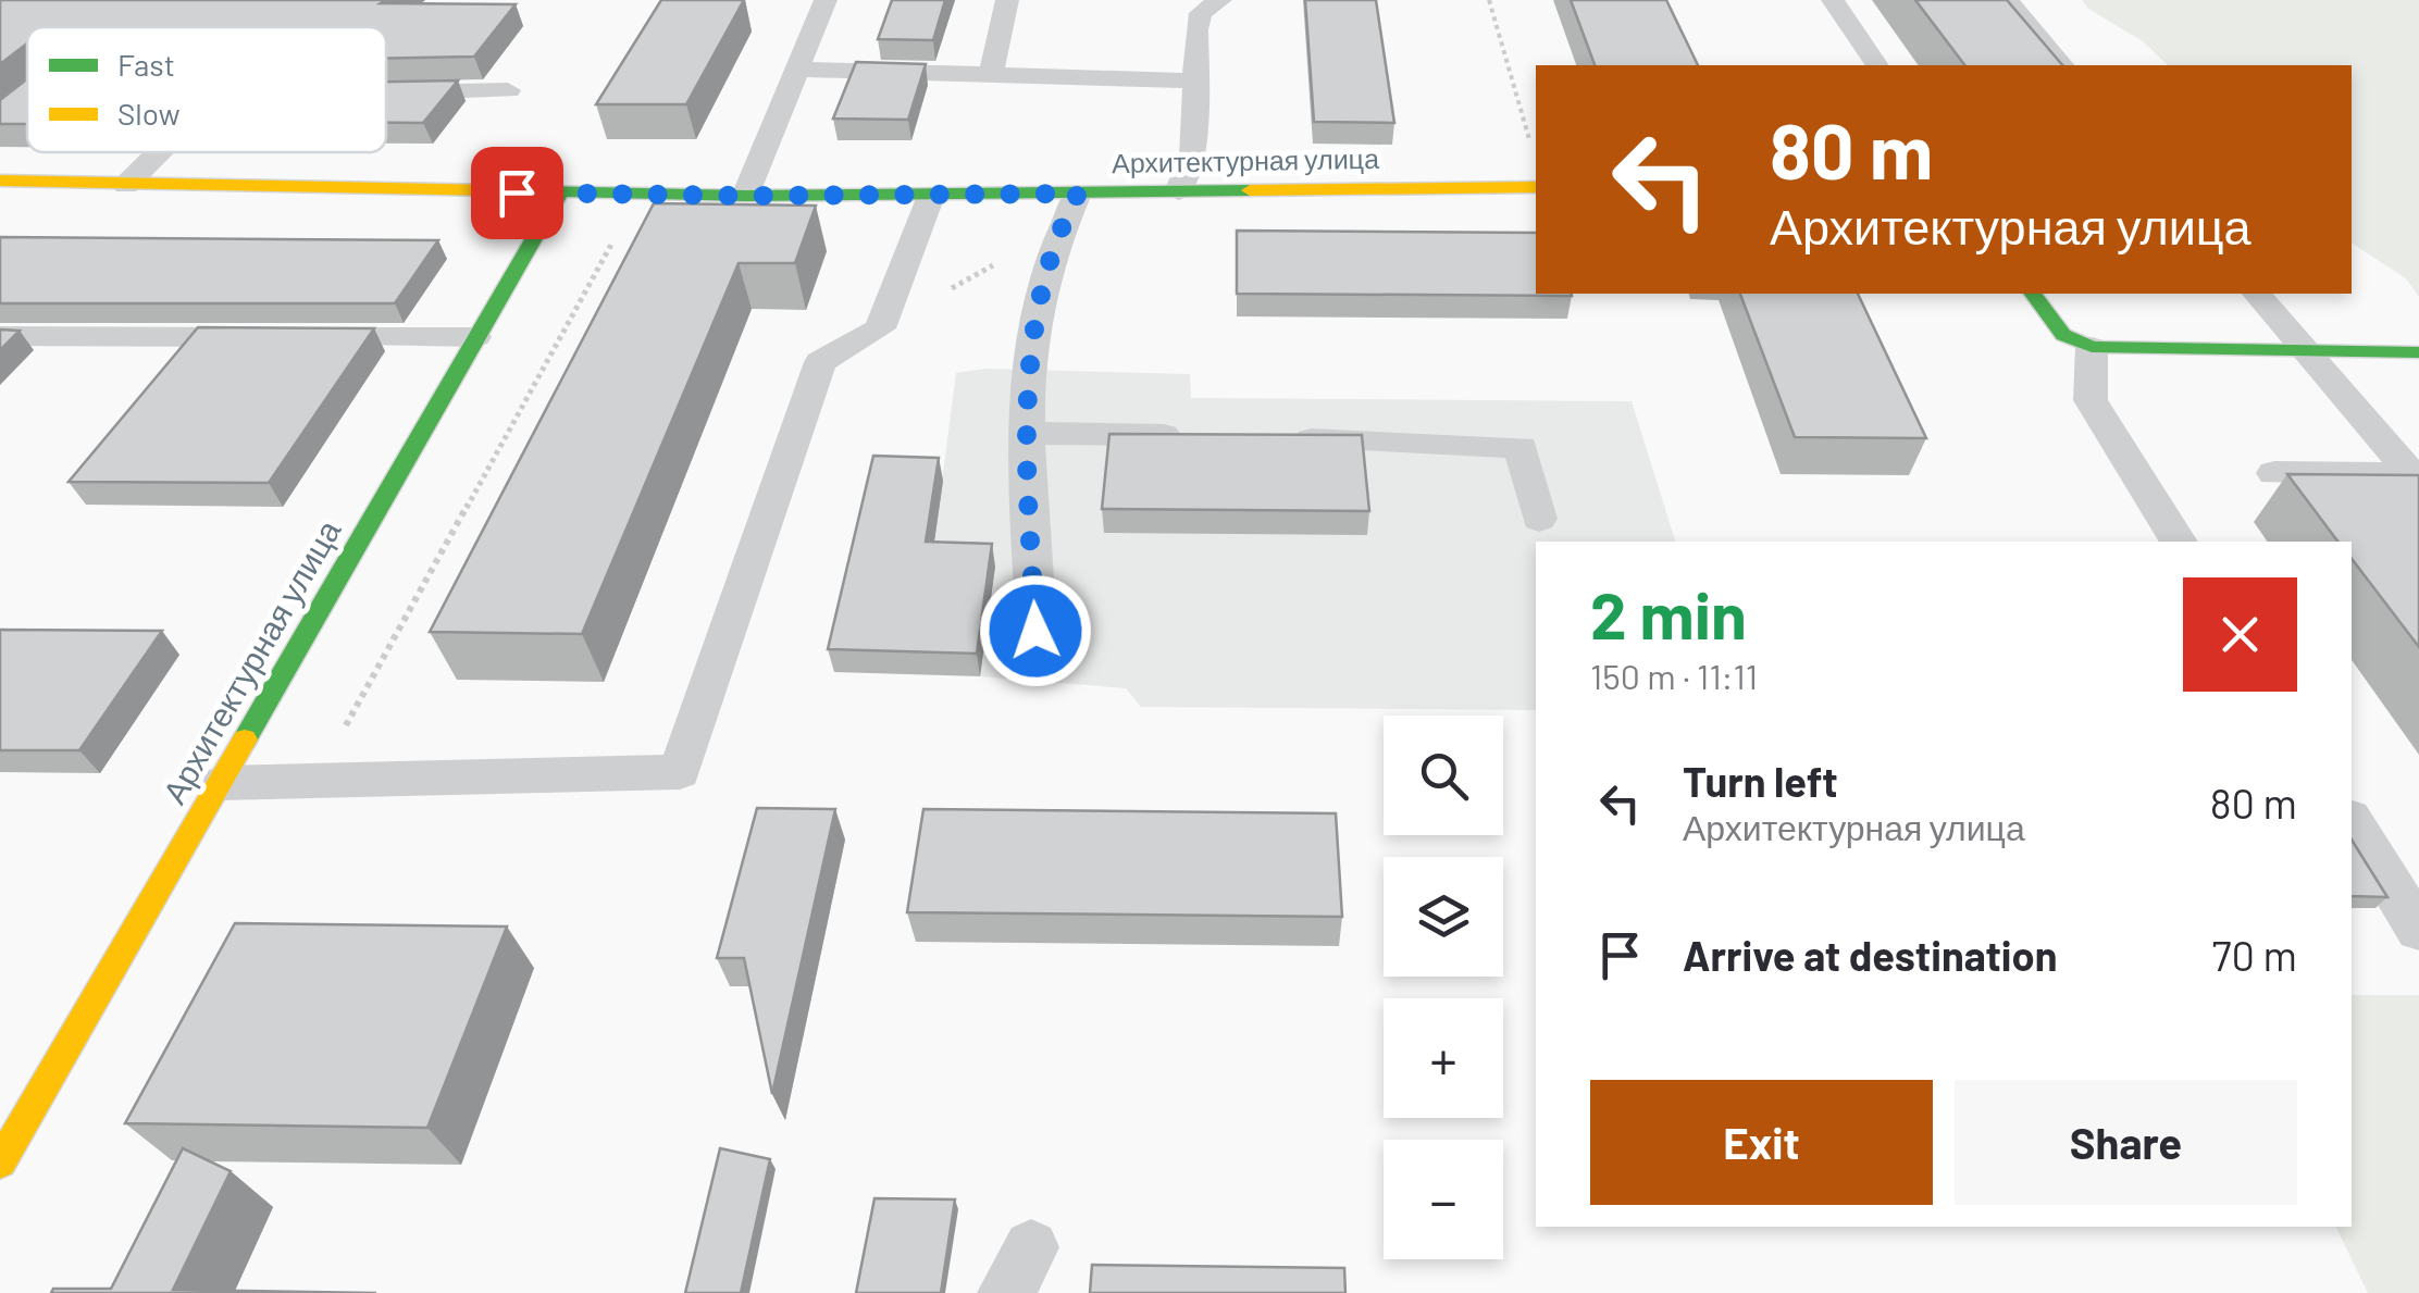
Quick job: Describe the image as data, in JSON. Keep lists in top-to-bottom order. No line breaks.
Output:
{"streets":{"street":["Архитектурная улица"]},"legend":["Fast","Slow"],"page":{"turn":["80 m","Архитектурная улица"],"heading":["2 min","150 m · 11:11"],"map_buttons":["+","−"],"list":[{"name":"Turn left","note":"Архитектурная улица","value":"80 m"},{"name":"Arrive at destination","value":"70 m"}],"buttons":["Exit","Share"]}}
